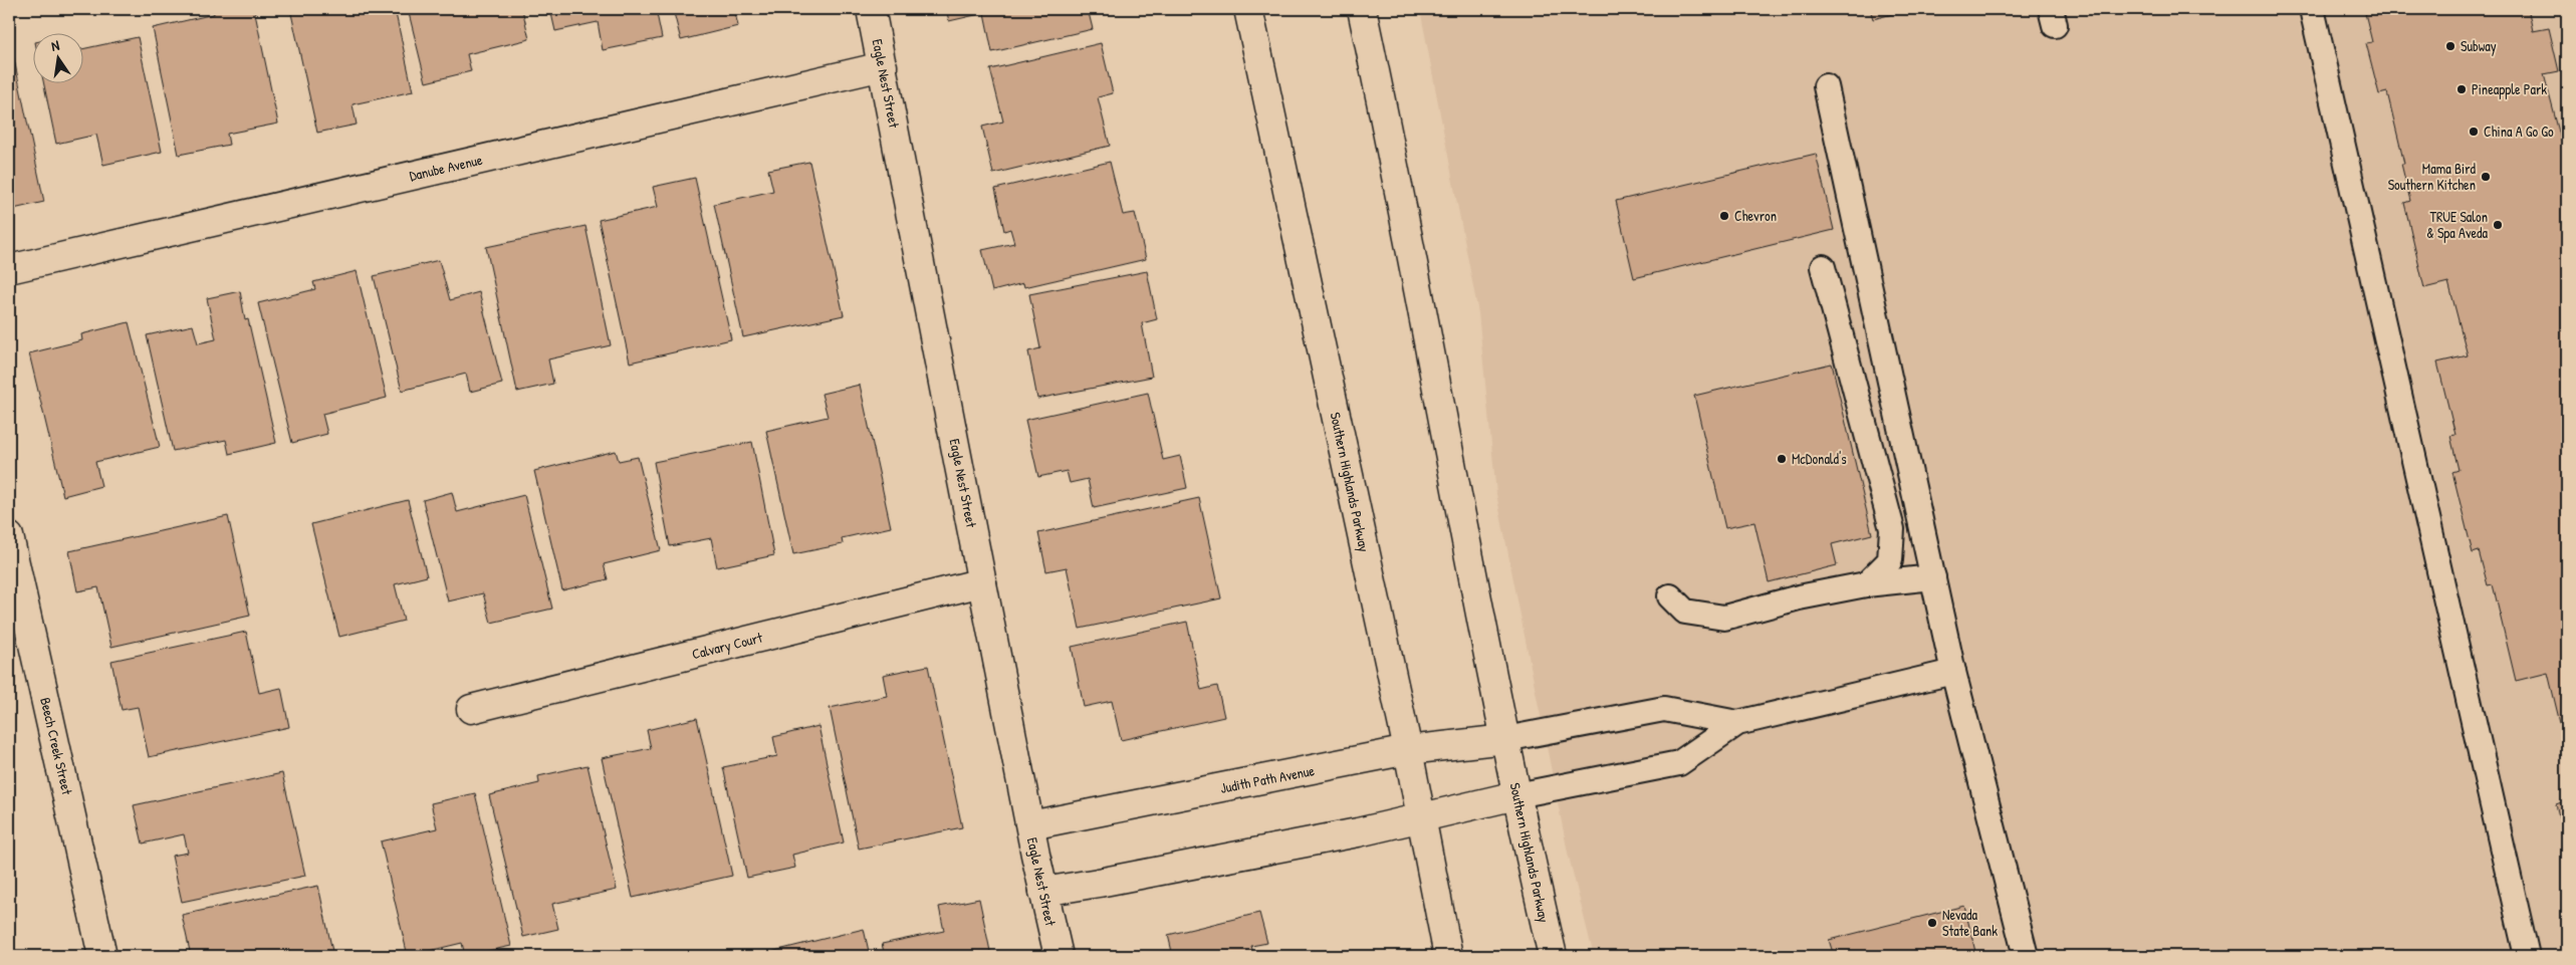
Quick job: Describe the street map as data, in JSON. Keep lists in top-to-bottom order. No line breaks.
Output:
{"streets":{"street":["Eagle Nest Street","Danube Avenue","Southern Highlands Parkway","Calvary Court","Beech Creek Street","Judith Path Avenue"]},"crossings":[["Eagle Nest Street","Danube Avenue"],["Eagle Nest Street","Calvary Court"],["Eagle Nest Street","Judith Path Avenue"],["Southern Highlands Parkway","Judith Path Avenue"]],"places":["Subway","Pineapple Park","China A Go Go","Mama Bird Southern Kitchen","Chevron","TRUE Salon & Spa Aveda","McDonald's","Nevada State Bank"],"north":"top"}
